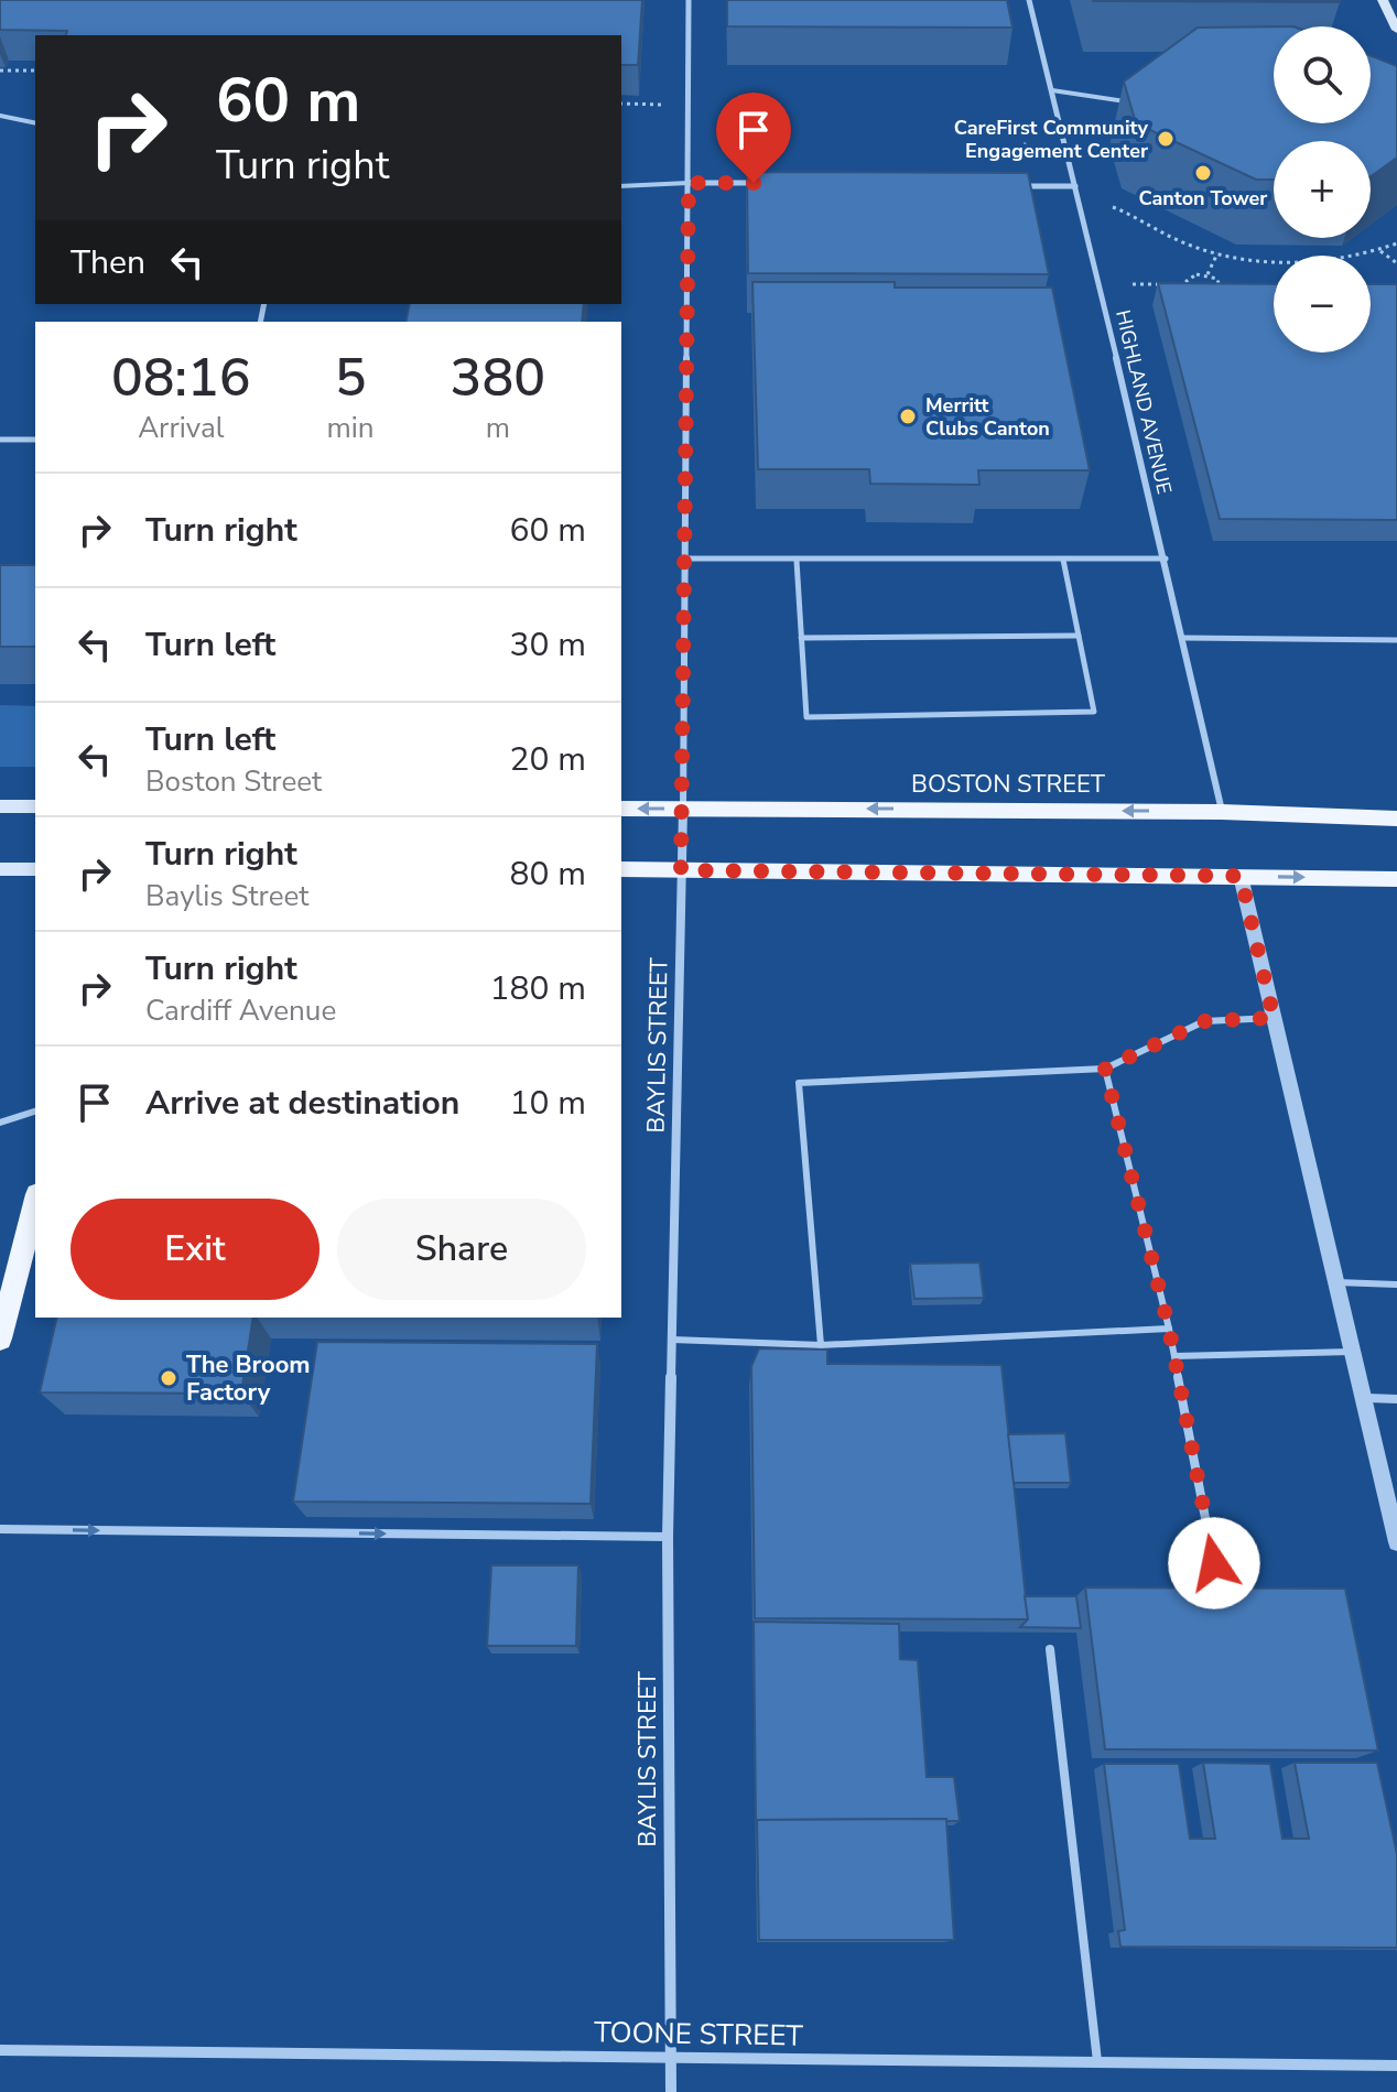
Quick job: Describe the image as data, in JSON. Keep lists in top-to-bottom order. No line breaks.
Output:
{"streets":{"main road":["BOSTON STREET"],"street":["HIGHLAND AVENUE","BAYLIS STREET","TOONE STREET"]},"crossings":[["HIGHLAND AVENUE","BOSTON STREET"],["BOSTON STREET","BAYLIS STREET"],["BAYLIS STREET","TOONE STREET"]],"places":["CareFirst Community Engagement Center","Canton Tower","Merritt Clubs Canton","The Broom Factory"],"page":{"map_buttons":["+","−"],"turn":["60 m","Turn right"],"then":"Then","eta":["08:16","Arrival","5","min","380","m"],"list":[{"name":"Turn right","value":"60 m"},{"name":"Turn left","value":"30 m"},{"name":"Turn left","note":"Boston Street","value":"20 m"},{"name":"Turn right","note":"Baylis Street","value":"80 m"},{"name":"Turn right","note":"Cardiff Avenue","value":"180 m"},{"name":"Arrive at destination","value":"10 m"}],"buttons":["Exit","Share"]}}
